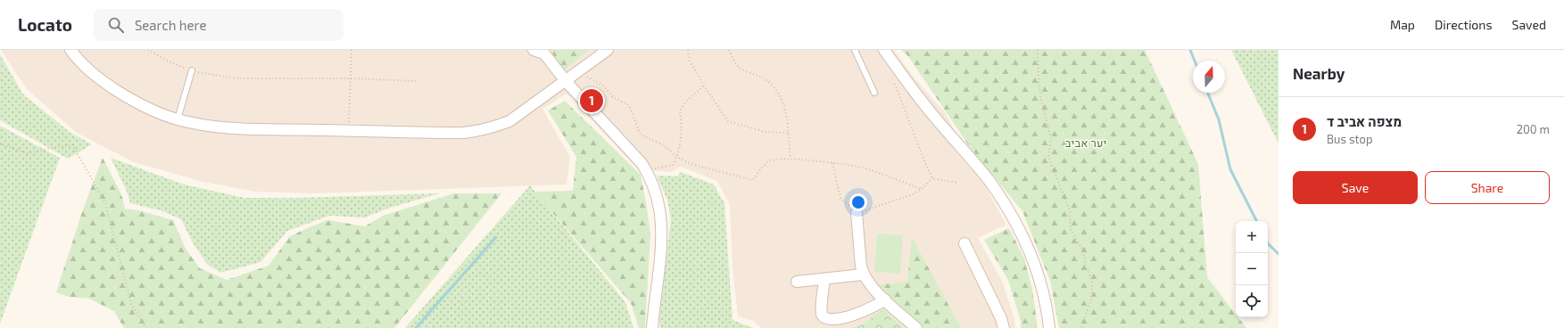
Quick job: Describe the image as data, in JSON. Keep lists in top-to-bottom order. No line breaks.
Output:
{"parks":["יער אביב"],"north":"top","page":{"header":"Locato","search":"Search here","nav":["Map","Directions","Saved"],"heading":"Nearby","pins":"1","list":[{"mark":"1","name":"מצפה אביב ד","note":"Bus stop","value":"200 m"}],"buttons":["Save","Share"],"map_buttons":["+","−"]}}
